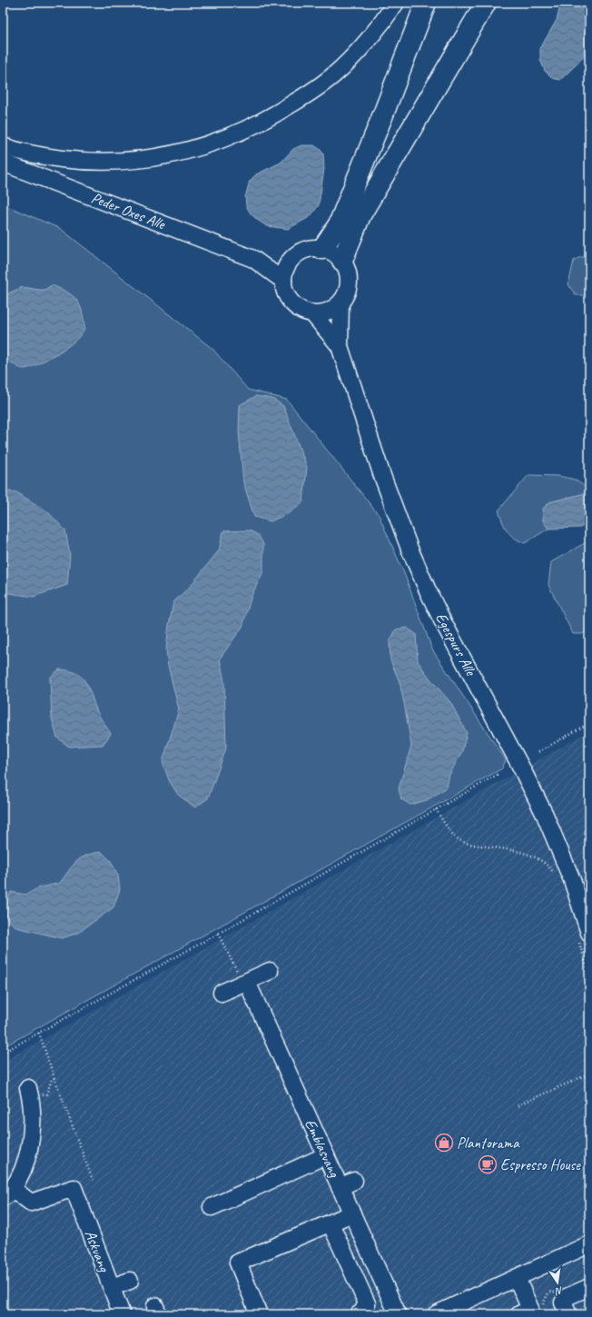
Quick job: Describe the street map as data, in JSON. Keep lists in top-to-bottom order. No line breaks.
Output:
{"streets":{"street":["Peder Oxes Alle","Egespurs Alle","Emblasvang","Askvang"]},"crossings":[["Peder Oxes Alle","Egespurs Alle"]],"places":{"shop":["Plantorama"],"cafe":["Espresso House"]},"north":"bottom"}
